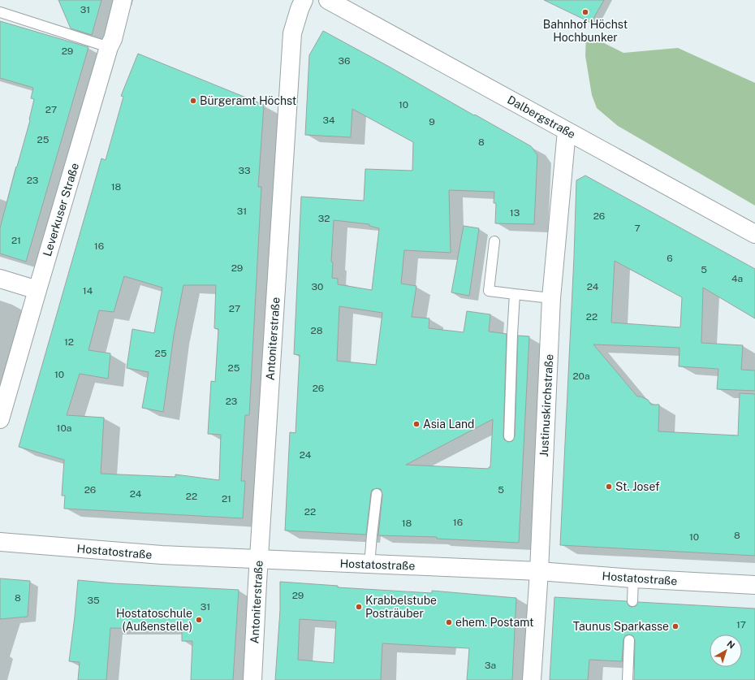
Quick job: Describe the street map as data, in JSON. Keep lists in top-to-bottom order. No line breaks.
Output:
{"streets":{"street":["Dalbergstraße","Leverkuser Straße","Antoniterstraße","Justinuskirchstraße","Hostatostraße"]},"crossings":[["Dalbergstraße","Justinuskirchstraße"],["Antoniterstraße","Hostatostraße"],["Justinuskirchstraße","Hostatostraße"]],"places":["Bahnhof Höchst Hochbunker","Bürgeramt Höchst","Asia Land","St. Josef","Krabbelstube Posträuber","Hostatoschule (Außenstelle)","ehem. Postamt","Taunus Sparkasse"],"house_numbers":["31","29","36","10","27","34","9","25","8","33","23","18","31","13","26","32","7","21","16","6","29","5","4a","30","24","14","27","22","28","12","25","25","10","20a","26","23","10a","24","26","5","24","22","21","22","16","18","8","10","29","8","35","31","17","3a"],"north":"top right"}
